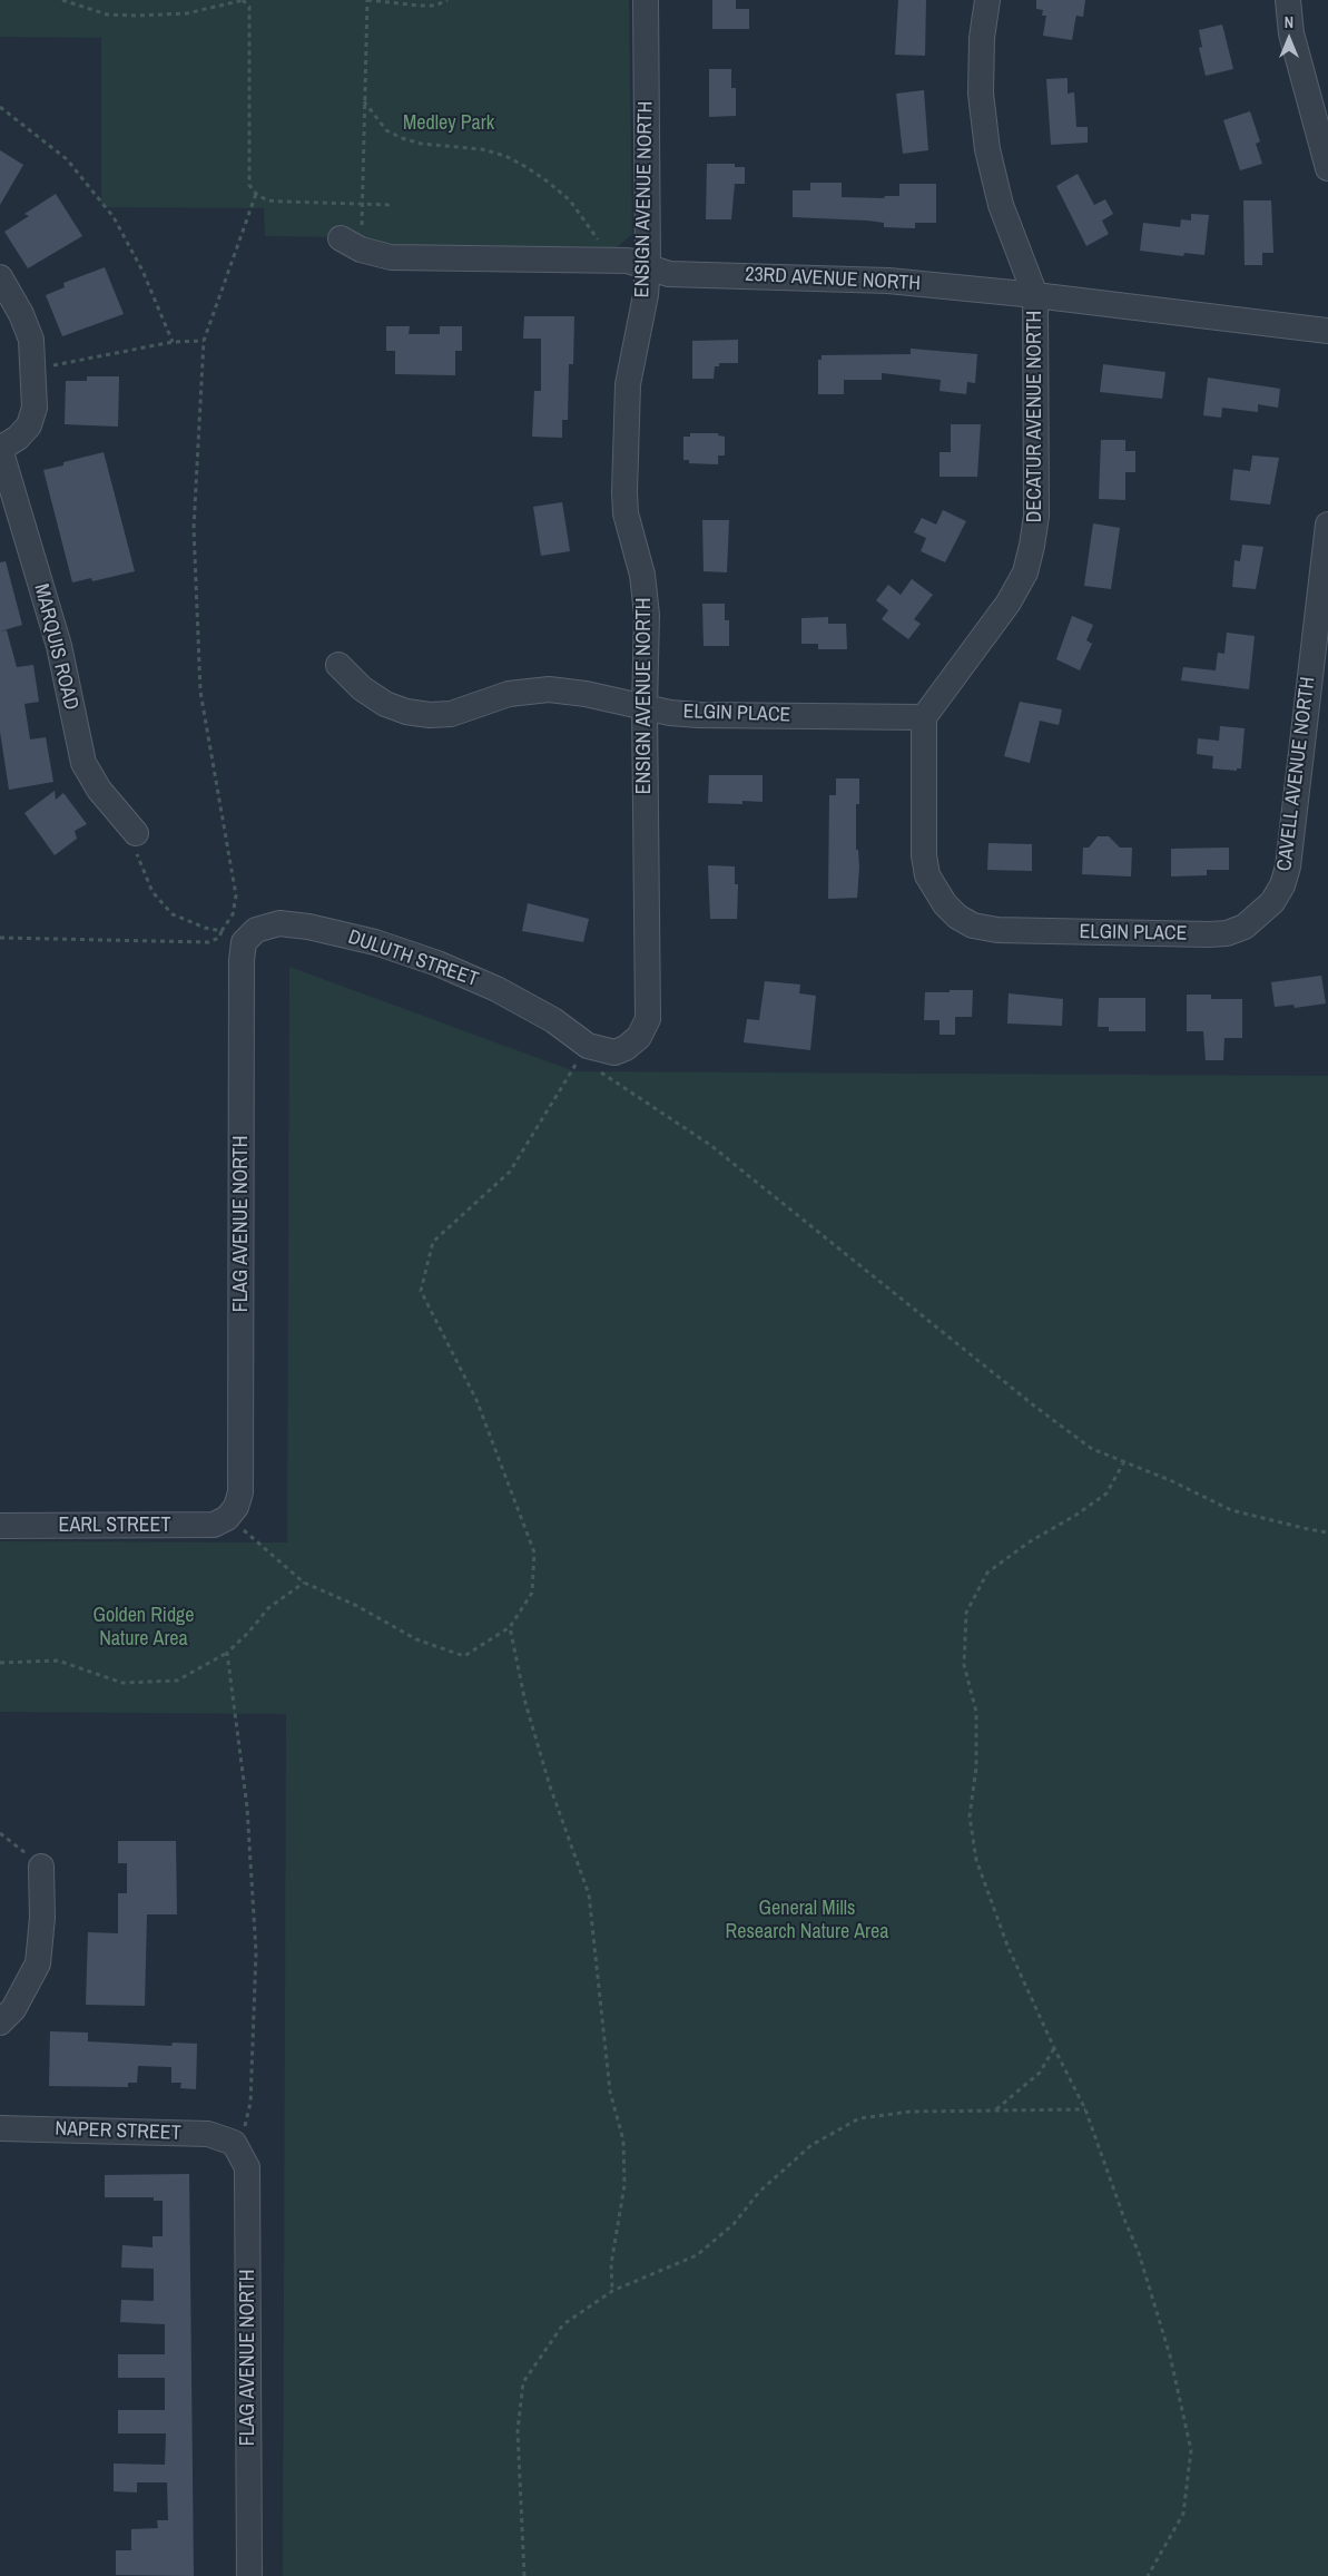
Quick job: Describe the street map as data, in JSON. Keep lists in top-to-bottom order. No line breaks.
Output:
{"streets":{"street":["ENSIGN AVENUE NORTH","23RD AVENUE NORTH","DECATUR AVENUE NORTH","MARQUIS ROAD","ELGIN PLACE","CAVELL AVENUE NORTH","DULUTH STREET","FLAG AVENUE NORTH","EARL STREET","NAPER STREET"]},"crossings":[["ENSIGN AVENUE NORTH","23RD AVENUE NORTH"],["ENSIGN AVENUE NORTH","ELGIN PLACE"],["ENSIGN AVENUE NORTH","DULUTH STREET"],["23RD AVENUE NORTH","DECATUR AVENUE NORTH"],["DECATUR AVENUE NORTH","ELGIN PLACE"],["ELGIN PLACE","CAVELL AVENUE NORTH"],["DULUTH STREET","FLAG AVENUE NORTH"],["FLAG AVENUE NORTH","EARL STREET"],["FLAG AVENUE NORTH","NAPER STREET"]],"parks":["Medley Park","Golden Ridge Nature Area","General Mills Research Nature Area"],"north":"top"}
